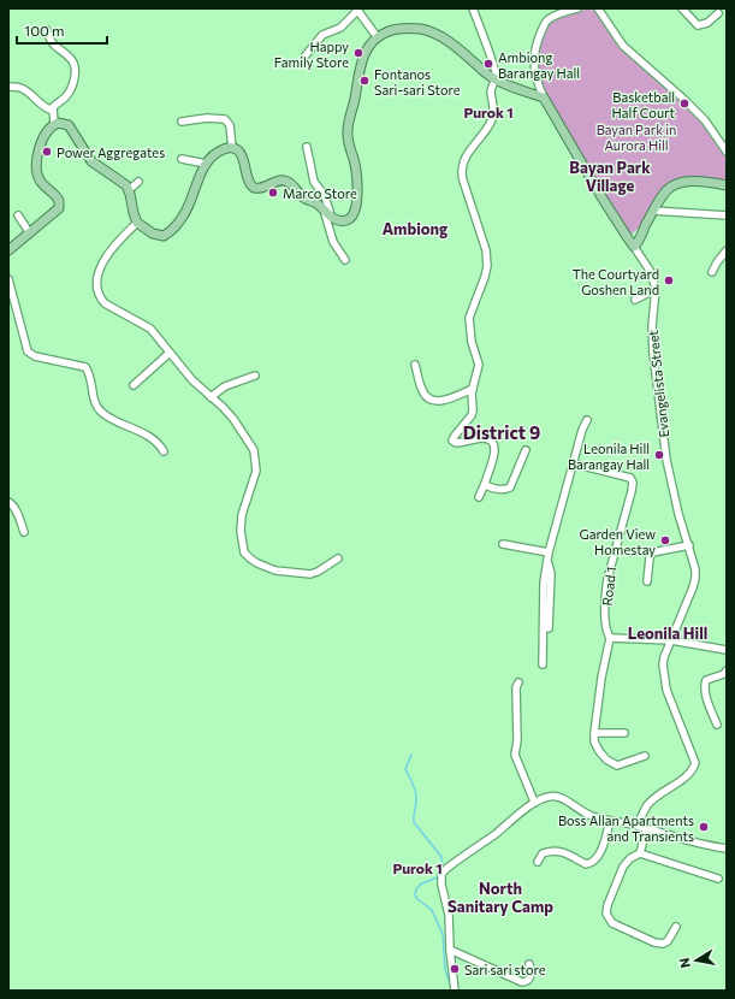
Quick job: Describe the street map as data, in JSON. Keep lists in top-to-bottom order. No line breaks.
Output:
{"streets":{"street":["Evangelista Street","Road 1"]},"districts":["Purok 1","Bayan Park Village","Ambiong","District 9","Leonila Hill","Purok 1","North Sanitary Camp"],"parks":["Bayan Park in Aurora Hill"],"places":["Happy Family Store","Ambiong Barangay Hall","Fontanos Sari-sari Store","Basketball Half Court","Power Aggregates","Marco Store","The Courtyard Goshen Land","Leonila Hill Barangay Hall","Garden View Homestay","Boss Allan Apartments and Transients","Sari sari store"],"scale_bar":"100 m","north":"left"}
